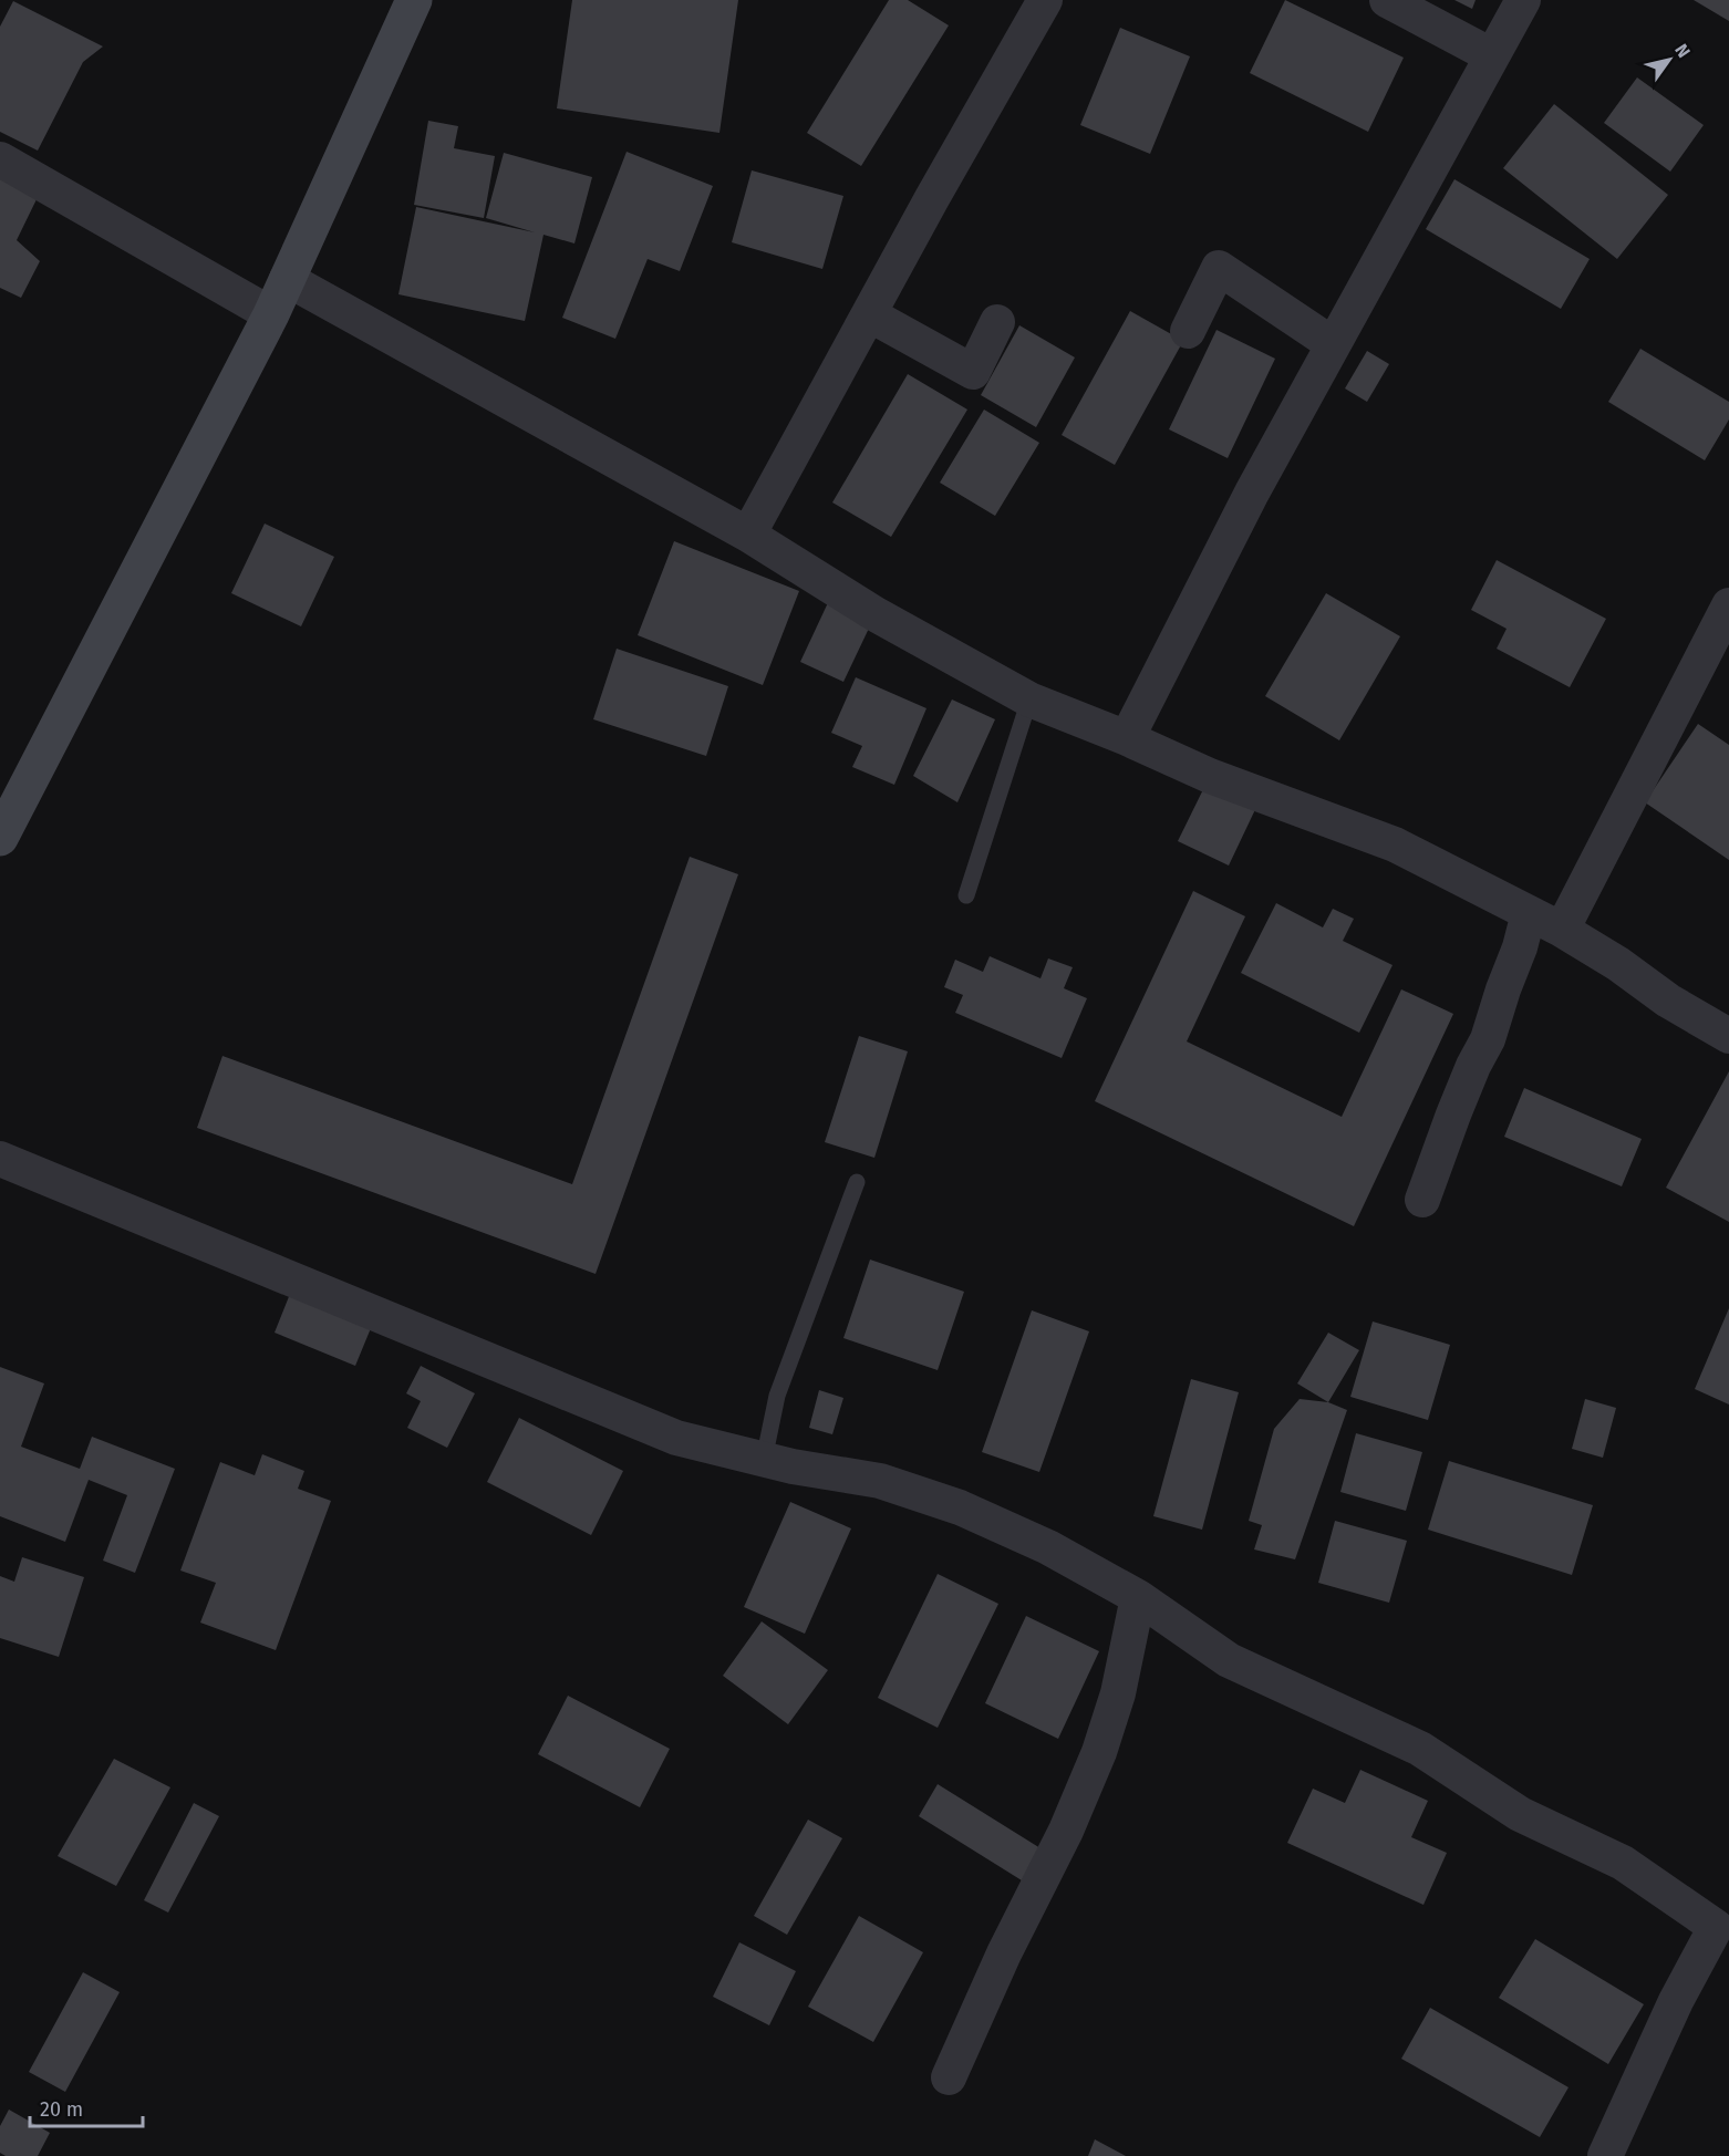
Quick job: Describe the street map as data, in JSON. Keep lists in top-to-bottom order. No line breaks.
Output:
{"scale_bar":"20 m","north":"top right"}
